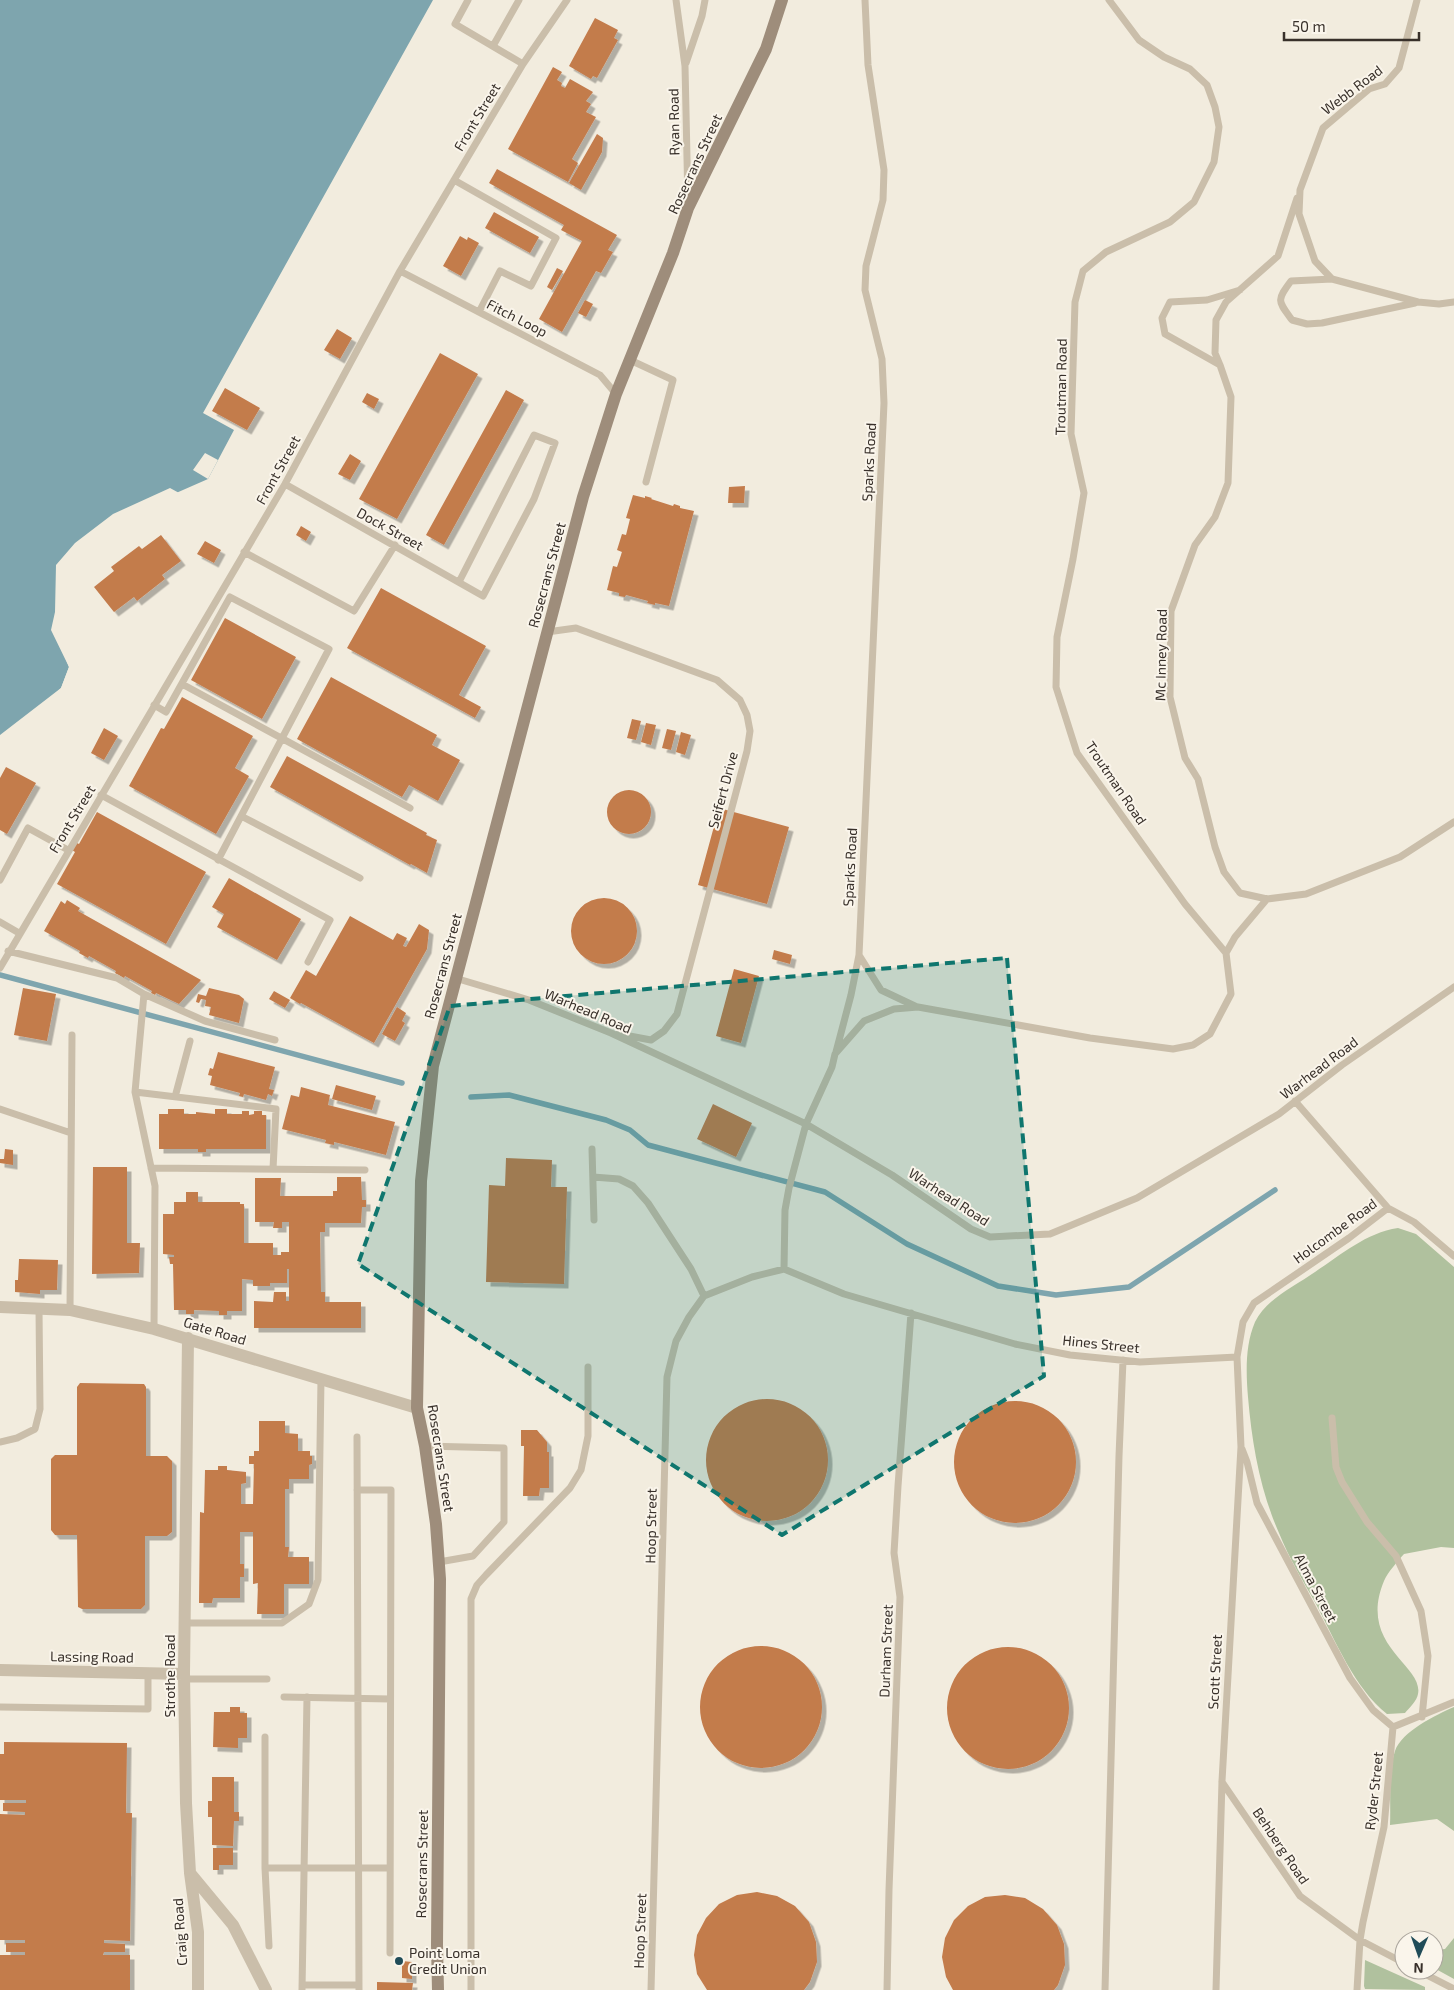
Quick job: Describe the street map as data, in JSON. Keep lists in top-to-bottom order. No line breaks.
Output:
{"streets":{"street":["Rosecrans Street","Gate Road","Lassing Road","Strothe Road","Craig Road"],"lane":["Webb Road","Front Street","Ryan Road","Fitch Loop","Troutman Road","Sparks Road","Dock Street","Mc Inney Road","Seifert Drive","Warhead Road","Holcombe Road","Hines Street","Hoop Street","Alma Street","Durham Street","Scott Street","Ryder Street","Behberg Road"]},"crossings":[["Webb Road","Mc Inney Road"],["Front Street","Fitch Loop"],["Front Street","Dock Street"],["Ryan Road","Rosecrans Street"],["Rosecrans Street","Fitch Loop"],["Rosecrans Street","Seifert Drive"],["Rosecrans Street","Warhead Road"],["Rosecrans Street","Gate Road"],["Seifert Drive","Warhead Road"],["Holcombe Road","Hines Street"],["Holcombe Road","Scott Street"],["Gate Road","Strothe Road"],["Hines Street","Durham Street"],["Hines Street","Scott Street"],["Alma Street","Scott Street"],["Alma Street","Ryder Street"],["Lassing Road","Strothe Road"],["Scott Street","Behberg Road"],["Strothe Road","Craig Road"],["Ryder Street","Behberg Road"]],"places":["Point Loma Credit Union"],"scale_bar":"50 m","north":"bottom"}
